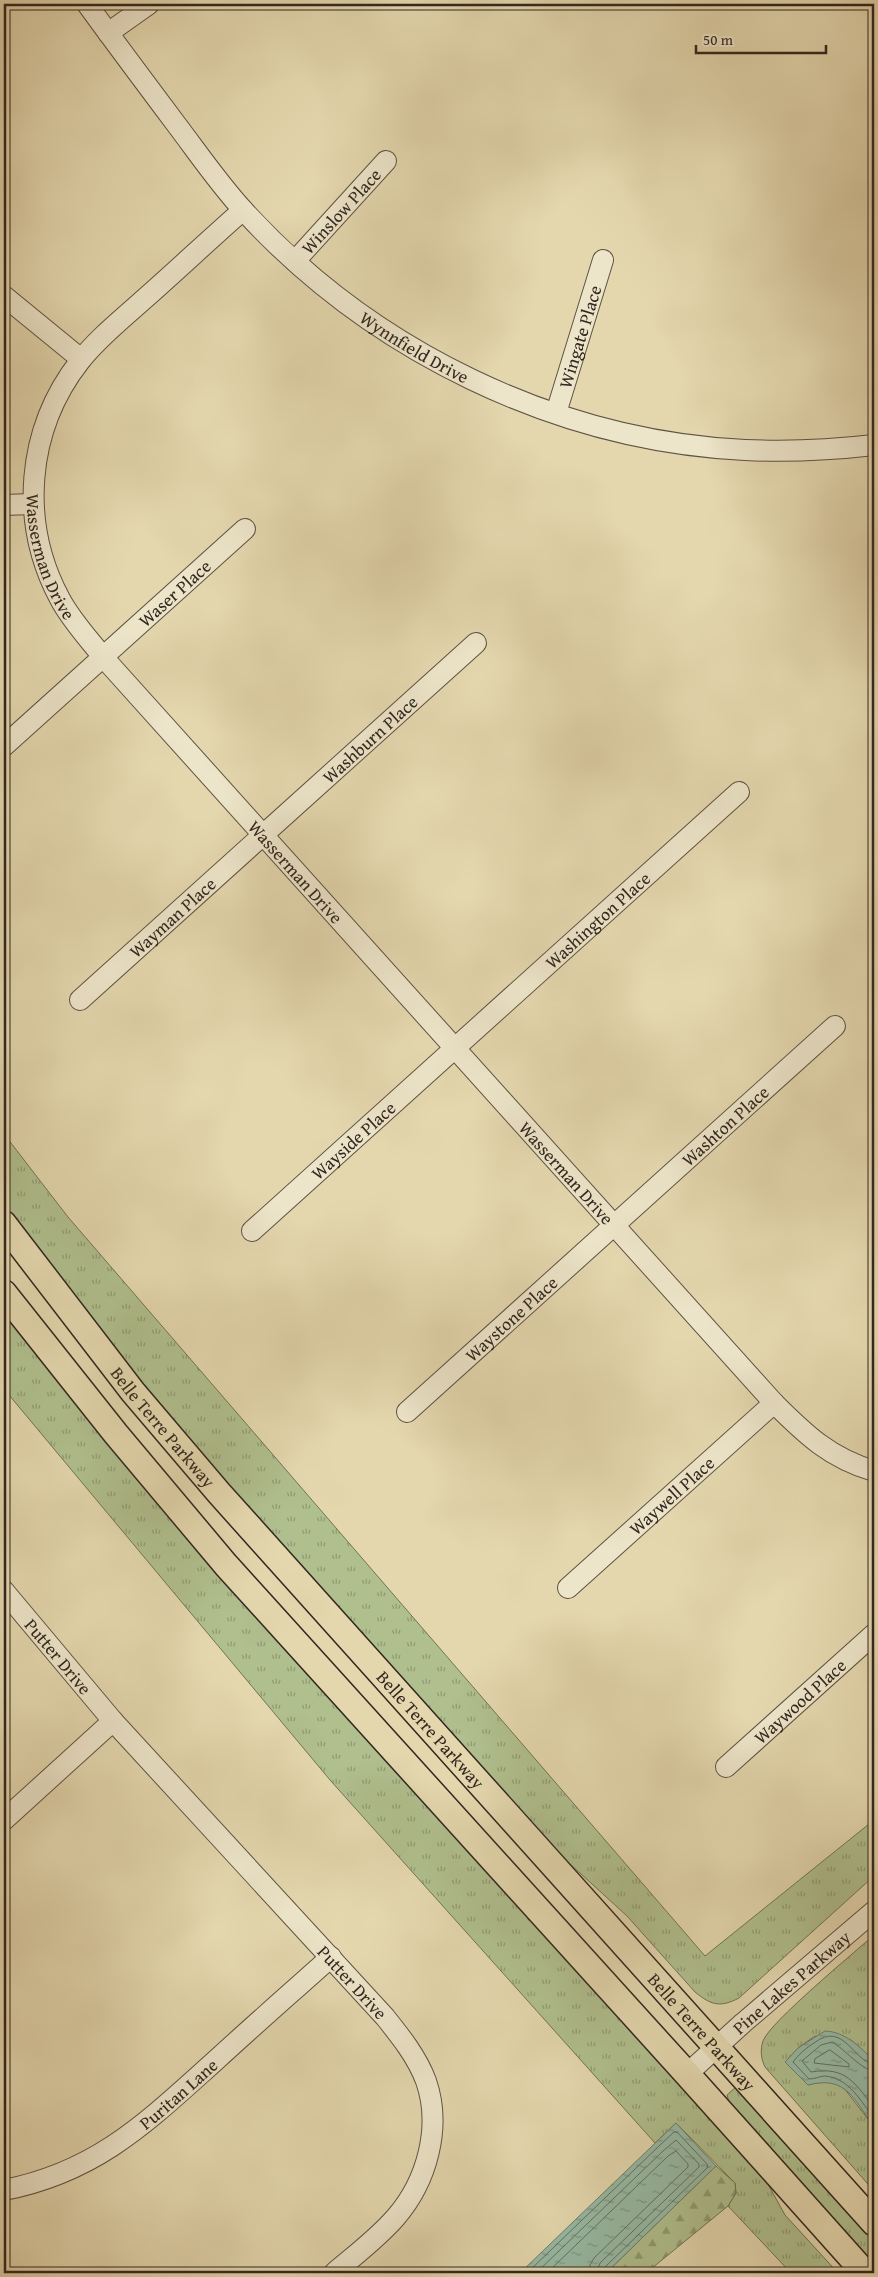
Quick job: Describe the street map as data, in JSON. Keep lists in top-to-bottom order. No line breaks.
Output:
{"streets":{"main road":["Belle Terre Parkway"],"street":["Winslow Place","Wingate Place","Wynnfield Drive","Wasserman Drive","Waser Place","Washburn Place","Wayman Place","Washington Place","Washton Place","Wayside Place","Waystone Place","Waywell Place","Putter Drive","Waywood Place","Pine Lakes Parkway","Puritan Lane"]},"crossings":[["Winslow Place","Wynnfield Drive"],["Wingate Place","Wynnfield Drive"],["Wynnfield Drive","Wasserman Drive"],["Wasserman Drive","Waser Place"],["Wasserman Drive","Washburn Place"],["Wasserman Drive","Wayman Place"],["Wasserman Drive","Washington Place"],["Wasserman Drive","Washton Place"],["Wasserman Drive","Wayside Place"],["Wasserman Drive","Waystone Place"],["Wasserman Drive","Waywell Place"],["Washburn Place","Wayman Place"],["Washington Place","Wayside Place"],["Washton Place","Waystone Place"],["Belle Terre Parkway","Pine Lakes Parkway"],["Putter Drive","Puritan Lane"]],"scale_bar":"50 m"}
